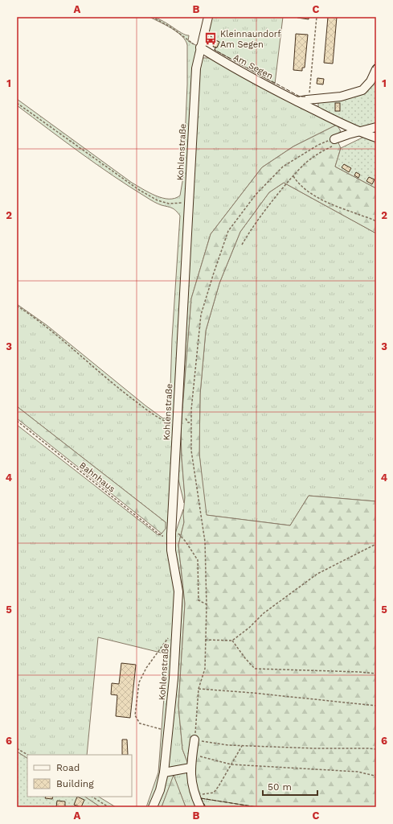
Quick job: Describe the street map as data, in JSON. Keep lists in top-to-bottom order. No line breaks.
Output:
{"streets":{"street":["Am Segen","Kohlenstraße"],"path":["Bahnhaus"]},"crossings":[["Am Segen","Kohlenstraße"],["Kohlenstraße","Bahnhaus"]],"places":{"bus stop":["Kleinnaundorf Am Segen"]},"legend":["Road","Building"],"scale_bar":"50 m","grid":{"columns":["A","B","C"],"rows":["1","2","3","4","5","6"]}}
